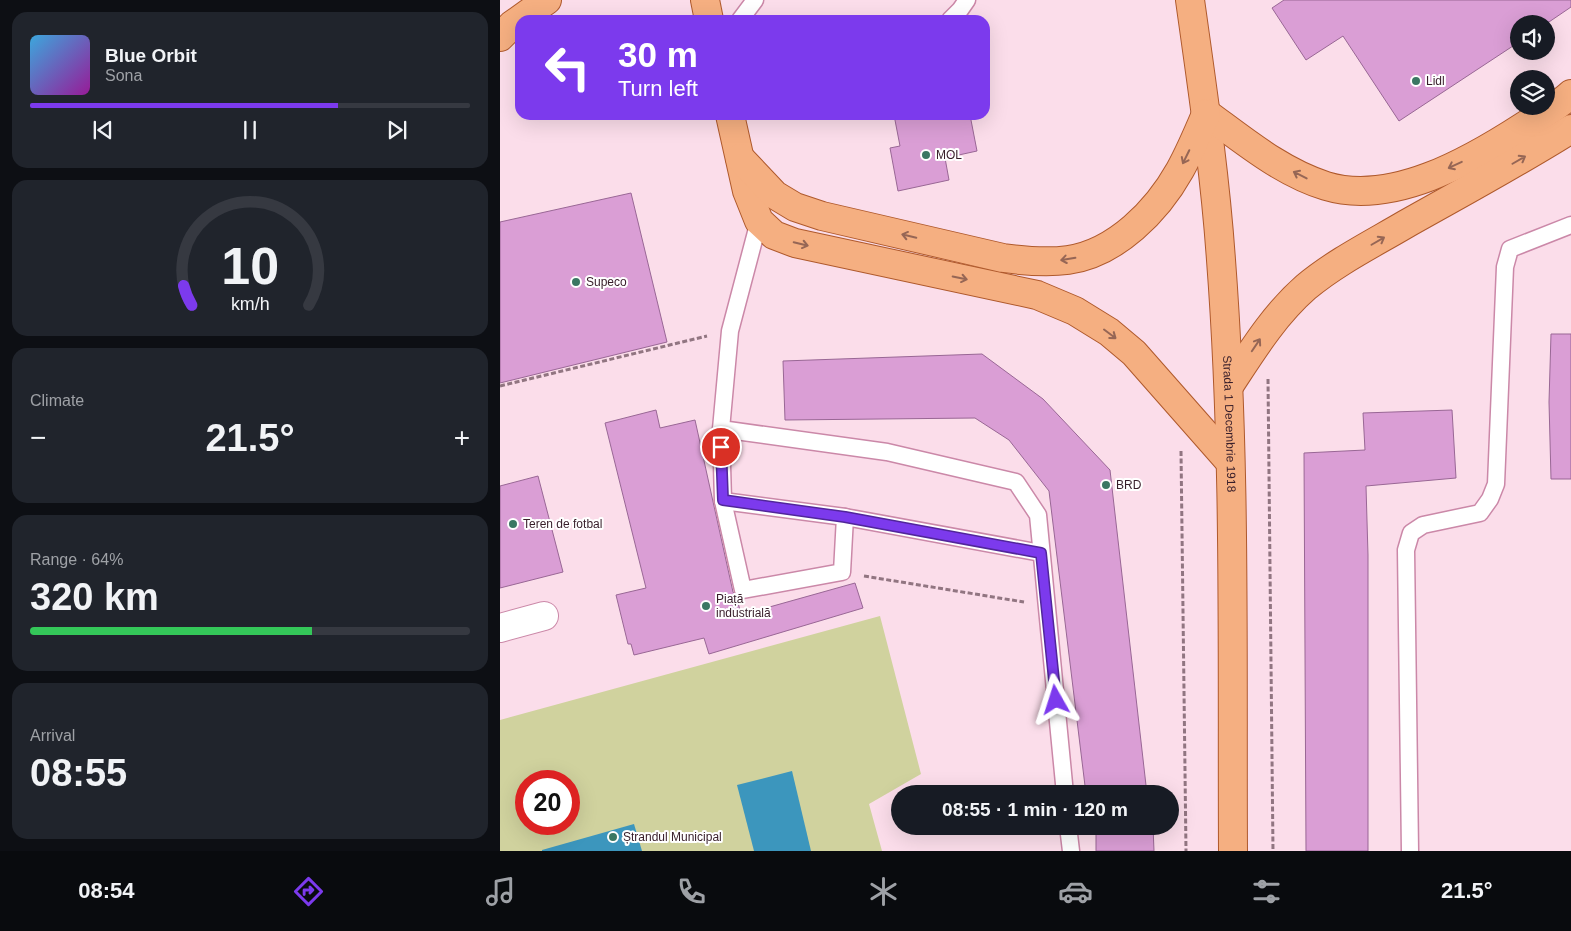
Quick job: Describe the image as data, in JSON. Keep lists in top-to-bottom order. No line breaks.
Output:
{"streets":{"main road":["Strada 1 Decembrie 1918"]},"places":["Lidl","MOL","Supeco","BRD","Teren de fotbal","Piață industrială","Ștrandul Municipal"],"page":{"turn":["30 m","Turn left"],"song":["Blue Orbit","Sona"],"tile":["Climate",["Range · 64%","320 km"],["Arrival","08:55"]],"heat":["−","21.5°","+"],"limit":"20","trip":"08:55 · 1 min · 120 m","tabs":["08:54","21.5°"],"gauge":["10","km/h"]}}
